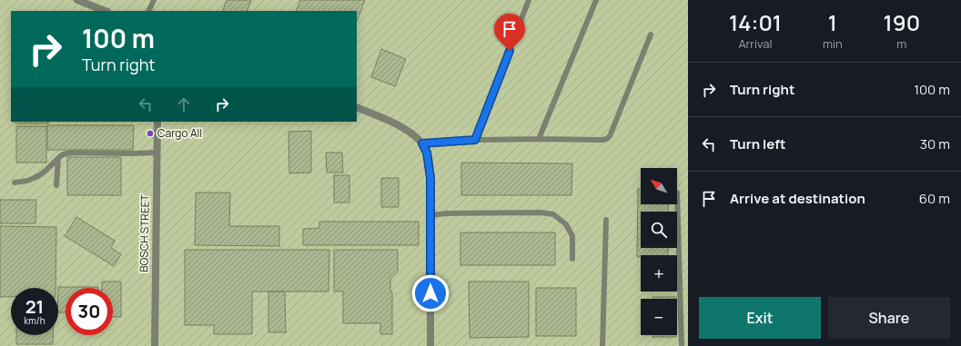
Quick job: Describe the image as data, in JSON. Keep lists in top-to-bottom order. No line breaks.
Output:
{"streets":{"street":["BOSCH STREET"]},"places":["Cargo All"],"north":"top left","page":{"eta":["14:01","Arrival","1","min","190","m"],"turn":["100 m","Turn right"],"list":[{"name":"Turn right","value":"100 m"},{"name":"Turn left","value":"30 m"},{"name":"Arrive at destination","value":"60 m"}],"map_buttons":["+","−"],"speed":"21 km/h","limit":"30","buttons":["Exit","Share"]}}
